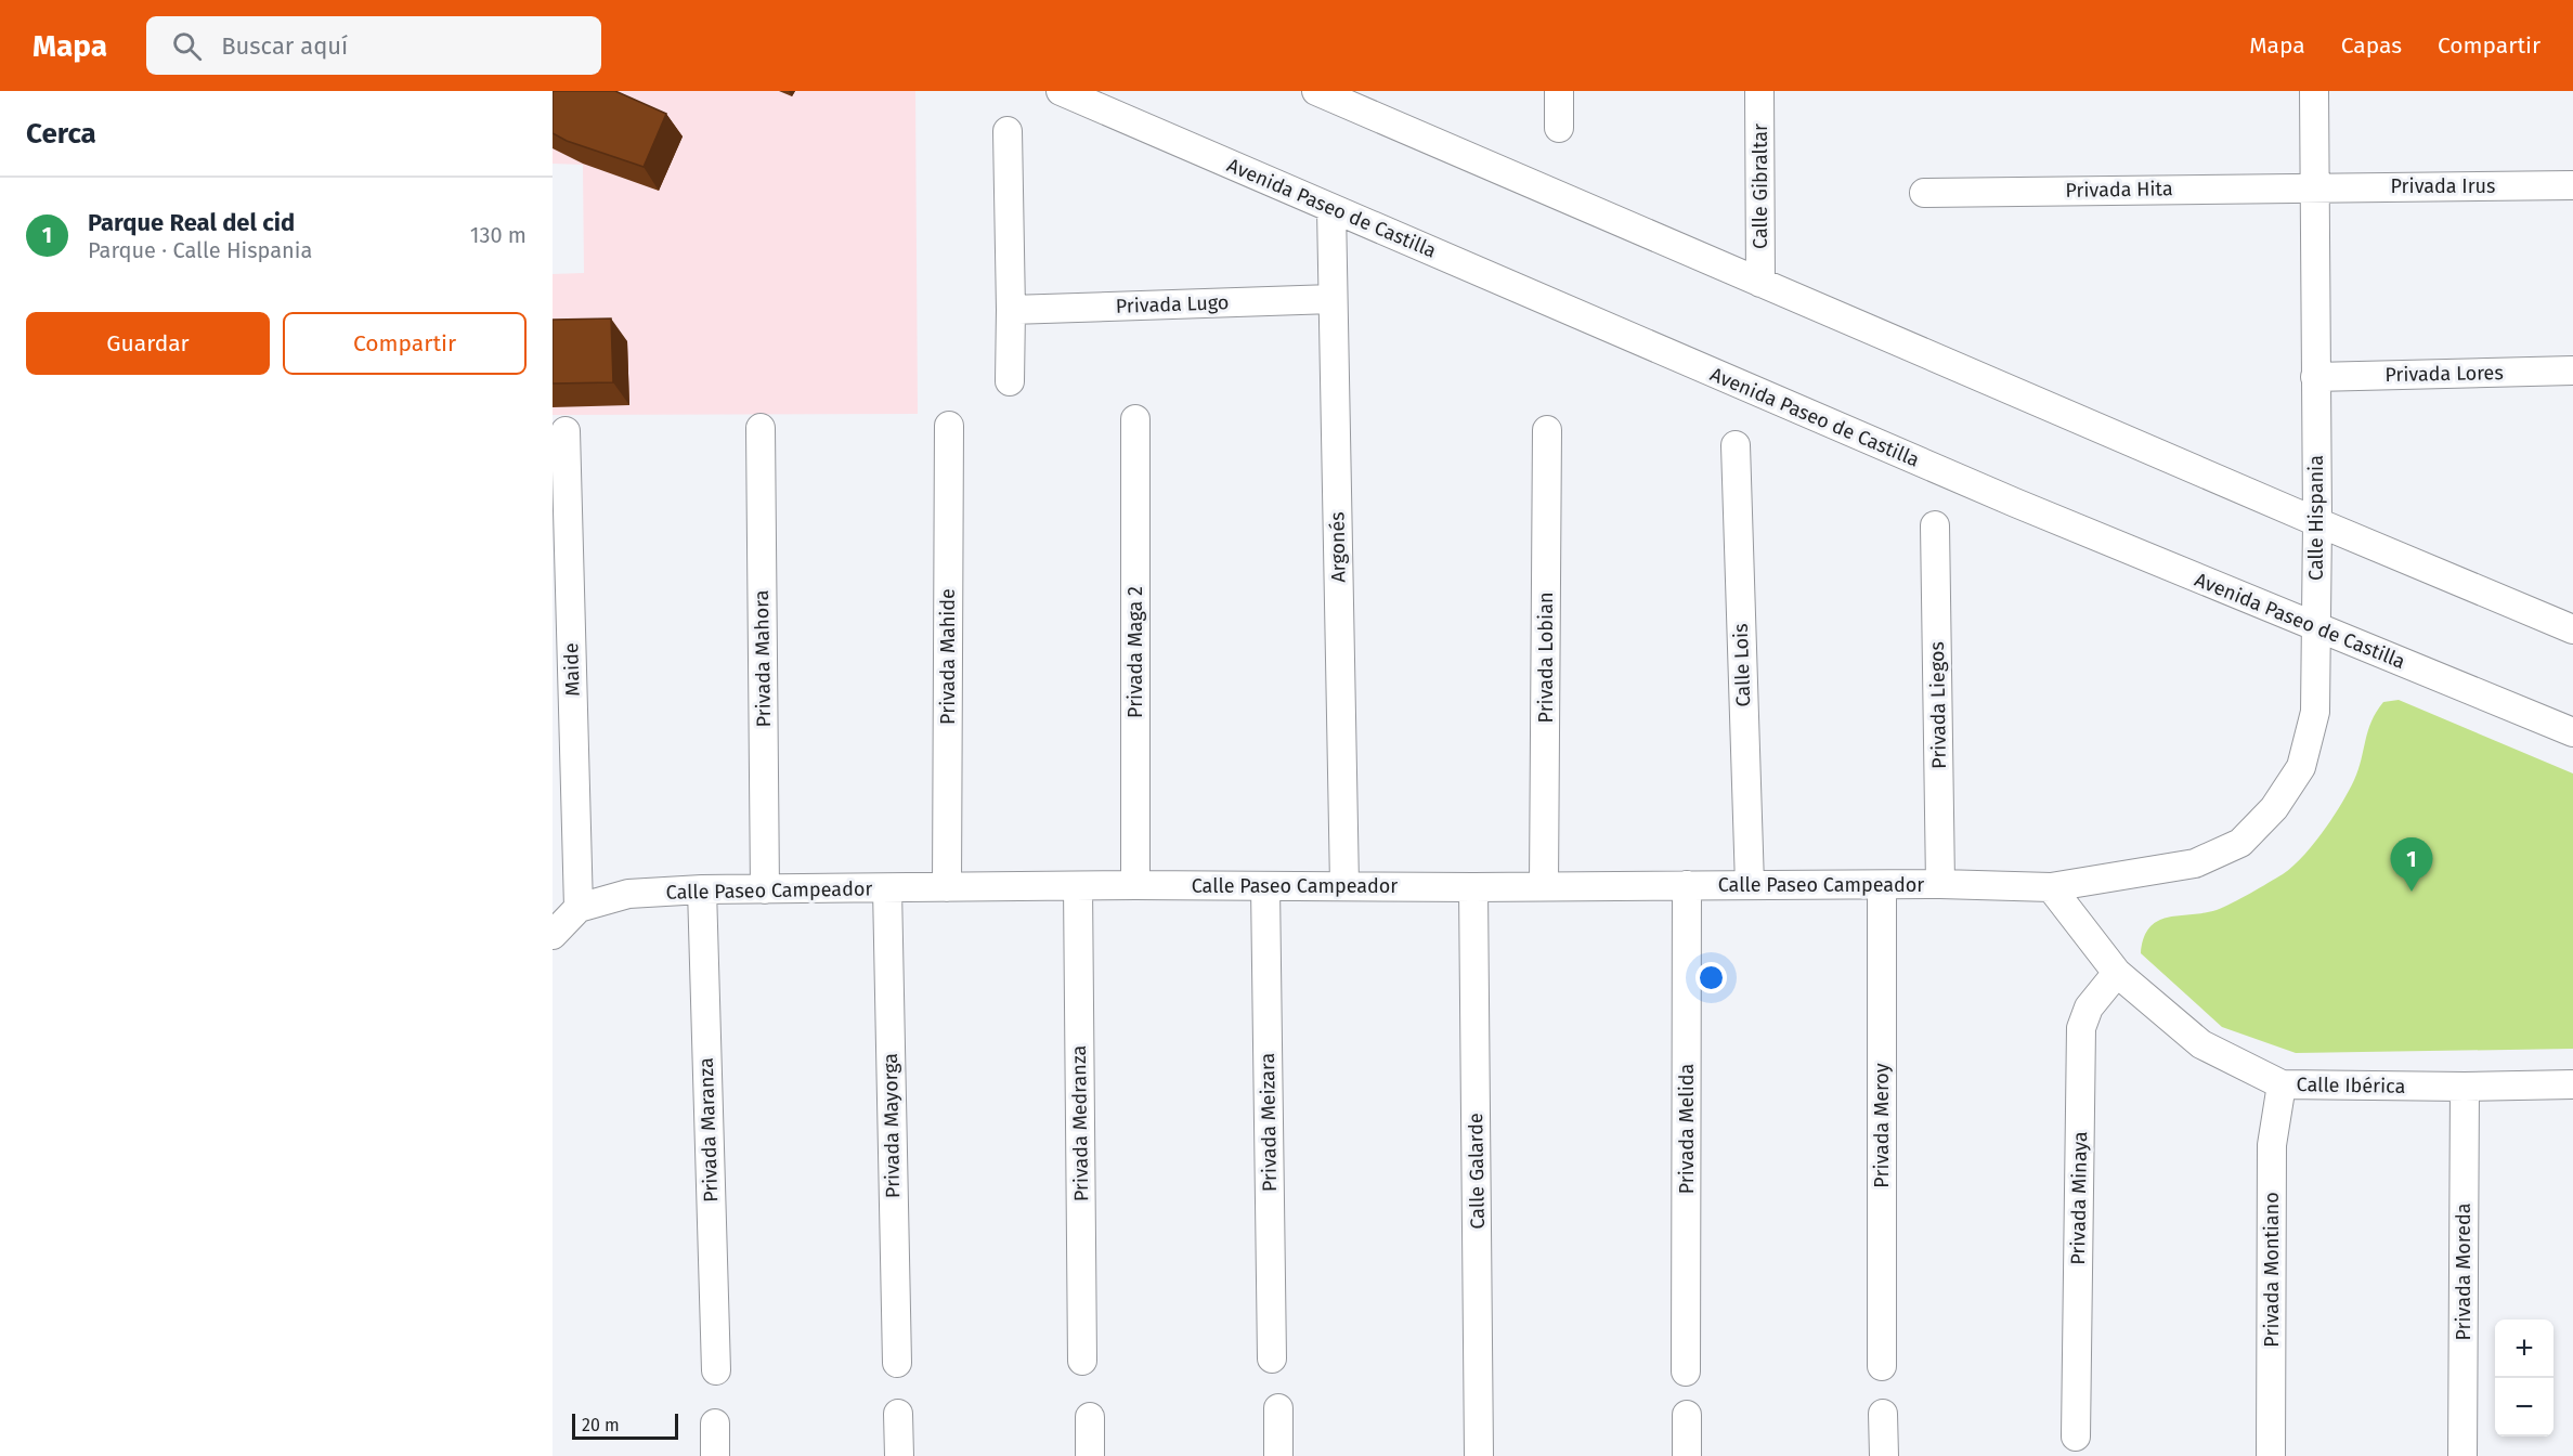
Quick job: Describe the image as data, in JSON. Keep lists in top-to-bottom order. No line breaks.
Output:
{"streets":{"street":["Calle Gibraltar","Privada Irus","Privada Hita","Avenida Paseo de Castilla","Privada Lugo","Privada Lores","Calle Hispania","Argonés","Privada Maga 2","Privada Mahide","Privada Lobian","Privada Mahora","Calle Lois","Maide","Privada Liegos","Calle Paseo Campeador","Calle Ibérica","Privada Meizara","Privada Medranza","Privada Mayorga","Privada Meroy","Privada Melida","Privada Maranza","Calle Galarde","Privada Minaya","Privada Montiano","Privada Moreda"]},"crossings":[["Privada Irus","Privada Hita"],["Privada Irus","Calle Hispania"],["Privada Hita","Calle Hispania"],["Avenida Paseo de Castilla","Calle Hispania"],["Avenida Paseo de Castilla","Argonés"],["Privada Lugo","Argonés"],["Privada Lores","Calle Hispania"],["Calle Hispania","Calle Paseo Campeador"],["Calle Hispania","Calle Ibérica"],["Argonés","Calle Paseo Campeador"],["Privada Maga 2","Calle Paseo Campeador"],["Privada Mahide","Calle Paseo Campeador"],["Privada Lobian","Calle Paseo Campeador"],["Privada Mahora","Calle Paseo Campeador"],["Calle Lois","Calle Paseo Campeador"],["Maide","Calle Paseo Campeador"],["Privada Liegos","Calle Paseo Campeador"],["Calle Paseo Campeador","Calle Ibérica"],["Calle Paseo Campeador","Privada Meizara"],["Calle Paseo Campeador","Privada Medranza"],["Calle Paseo Campeador","Privada Mayorga"],["Calle Paseo Campeador","Privada Meroy"],["Calle Paseo Campeador","Privada Melida"],["Calle Paseo Campeador","Privada Maranza"],["Calle Paseo Campeador","Calle Galarde"],["Calle Ibérica","Privada Minaya"],["Calle Ibérica","Privada Montiano"],["Calle Ibérica","Privada Moreda"]],"scale_bar":"20 m","page":{"header":"Mapa","search":"Buscar aquí","nav":["Mapa","Capas","Compartir"],"heading":"Cerca","list":[{"mark":"1","name":"Parque Real del cid","note":"Parque · Calle Hispania","value":"130 m"}],"buttons":["Guardar","Compartir"],"pins":"1","map_buttons":["+","−"],"scale":"20 m"}}
